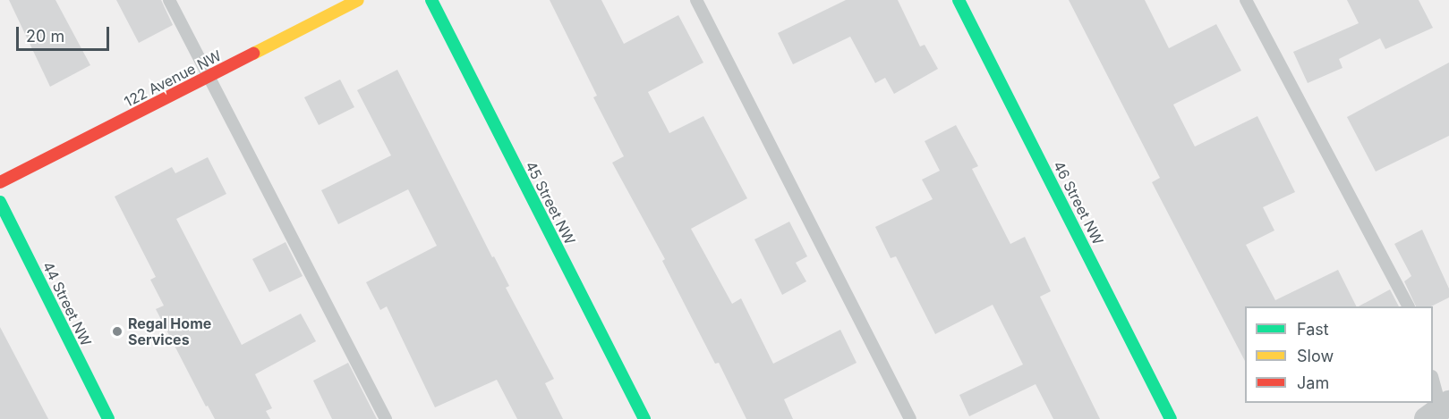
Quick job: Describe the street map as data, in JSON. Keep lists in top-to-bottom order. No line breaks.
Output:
{"streets":{"street":["122 Avenue NW","45 Street NW","46 Street NW","44 Street NW"]},"places":["Regal Home Services"],"legend":["Fast","Slow","Jam"],"scale_bar":"20 m"}
